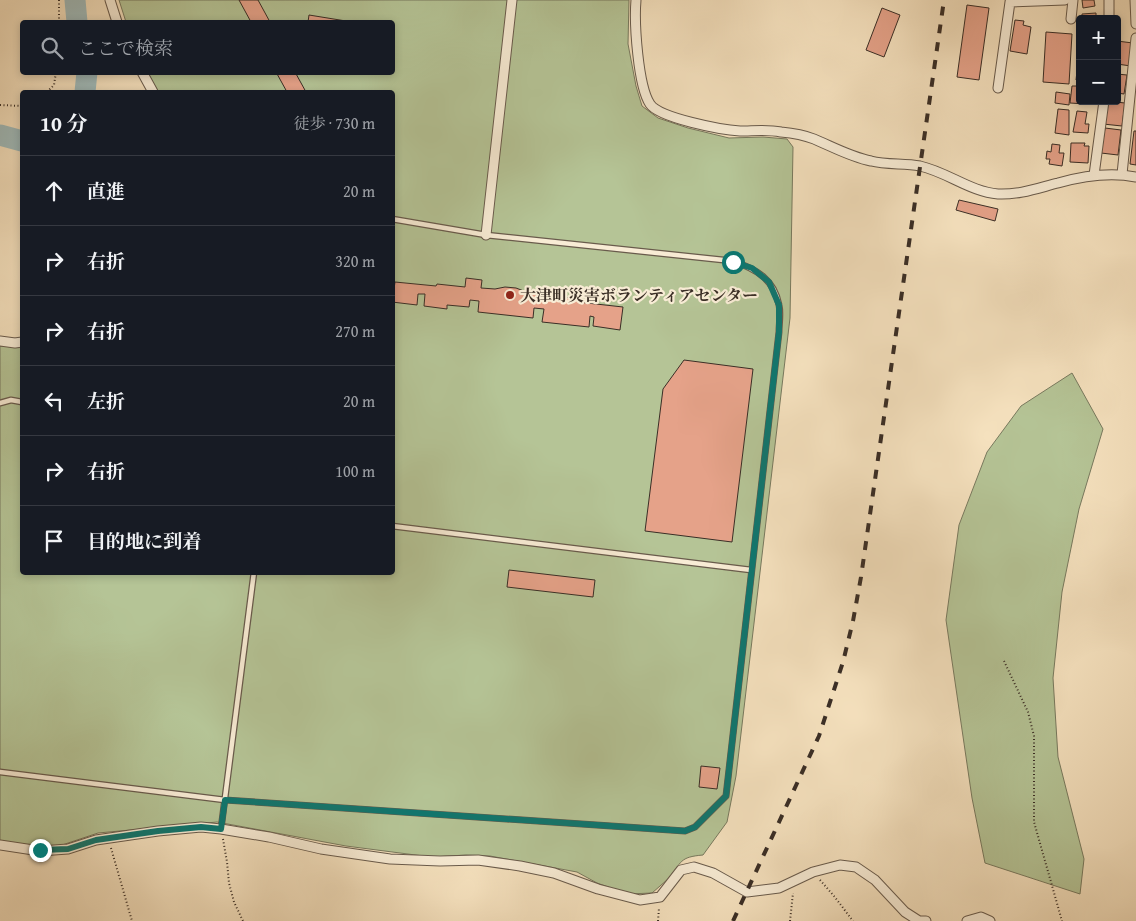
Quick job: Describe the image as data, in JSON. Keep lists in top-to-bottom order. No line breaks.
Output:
{"places":["大津町災害ボランティアセンター"],"page":{"map_buttons":["+","−"],"search":"ここで検索","heading":["10 分","徒歩 · 730 m"],"list":[["直進","20 m"],["右折","320 m"],["右折","270 m"],["左折","20 m"],["右折","100 m"],"目的地に到着"]}}
